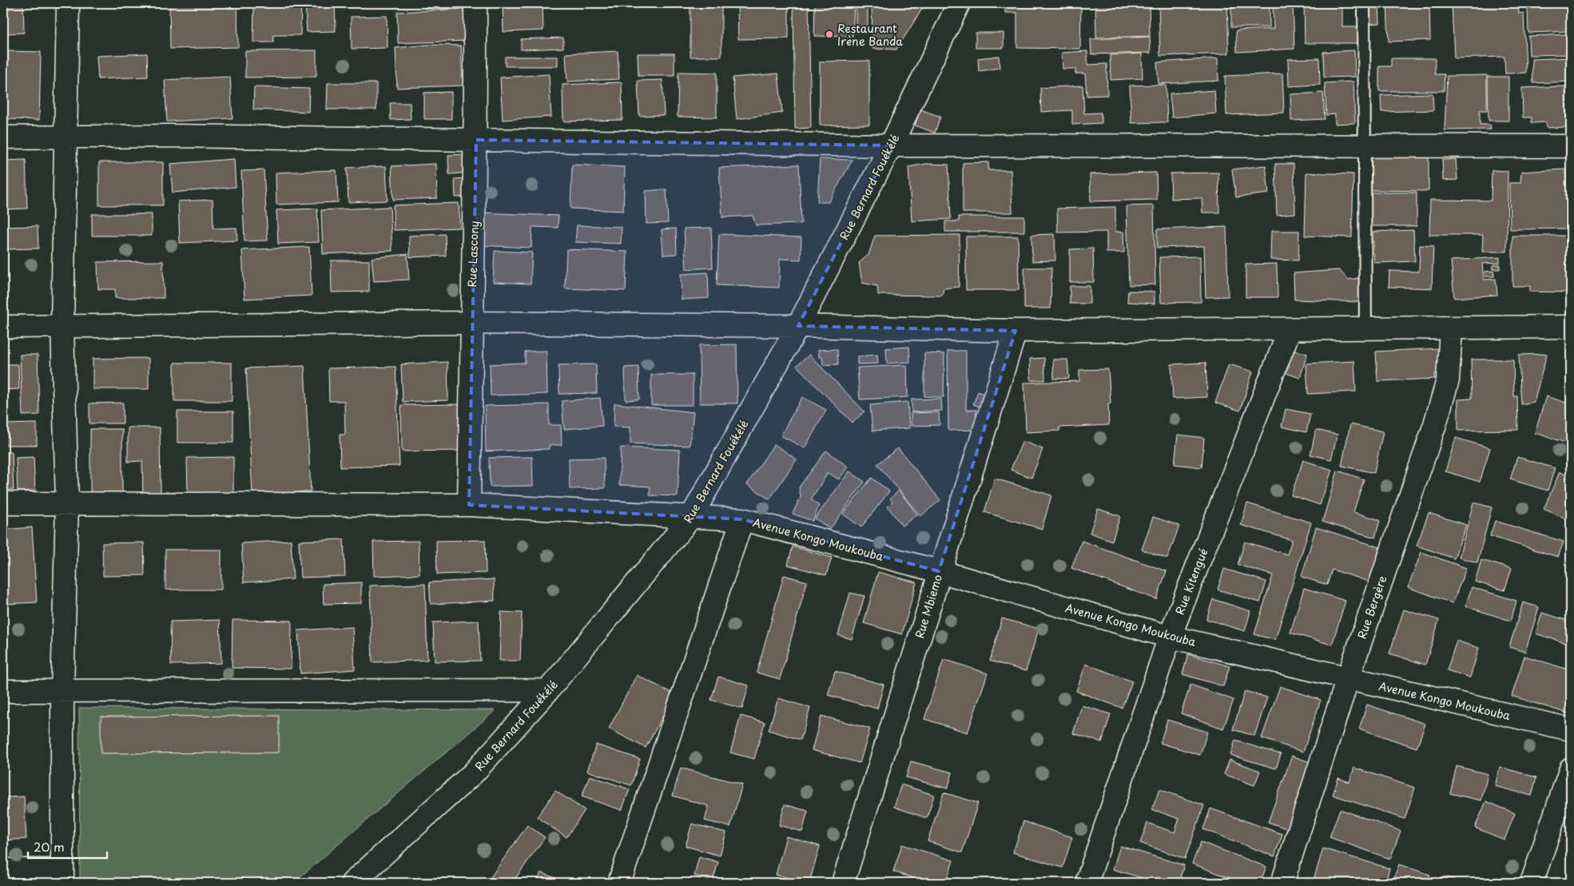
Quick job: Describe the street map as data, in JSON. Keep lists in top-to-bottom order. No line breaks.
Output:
{"streets":{"street":["Rue Bernard Fouékélé","Rue Lascony","Avenue Kongo Moukouba","Rue Kitengué","Rue Mbiemo","Rue Bergère"]},"crossings":[["Rue Bernard Fouékélé","Avenue Kongo Moukouba"],["Rue Lascony","Avenue Kongo Moukouba"],["Avenue Kongo Moukouba","Rue Kitengué"],["Avenue Kongo Moukouba","Rue Mbiemo"],["Avenue Kongo Moukouba","Rue Bergère"]],"places":["Restaurant Irène Banda"],"scale_bar":"20 m"}
